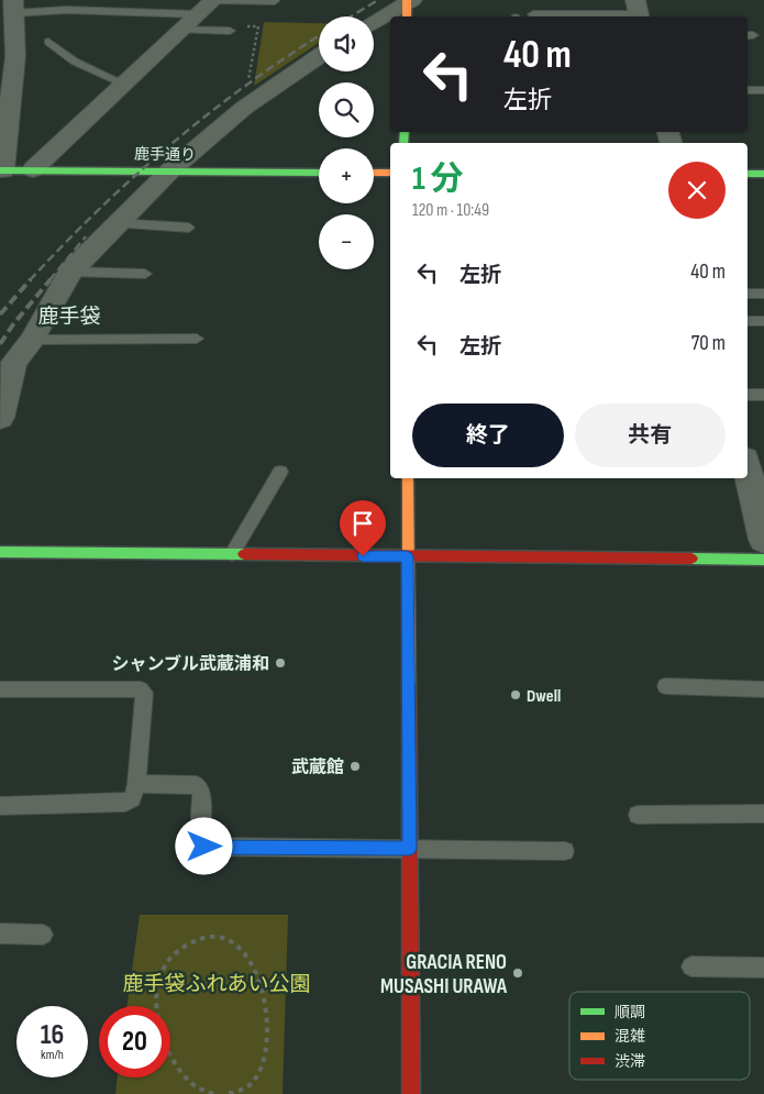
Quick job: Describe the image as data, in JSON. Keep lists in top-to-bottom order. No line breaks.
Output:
{"streets":{"street":["鹿手通り"]},"districts":["鹿手袋"],"parks":["鹿手袋ふれあい公園"],"places":["シャンブル武蔵浦和","Dwell","武蔵館","GRACIA RENO MUSASHI URAWA"],"legend":["順調","混雑","渋滞"],"page":{"map_buttons":["+","−"],"turn":["40 m","左折"],"heading":["1 分","120 m · 10:49"],"list":[{"name":"左折","value":"40 m"},{"name":"左折","value":"70 m"}],"buttons":["終了","共有"],"speed":"16 km/h","limit":"20"}}
